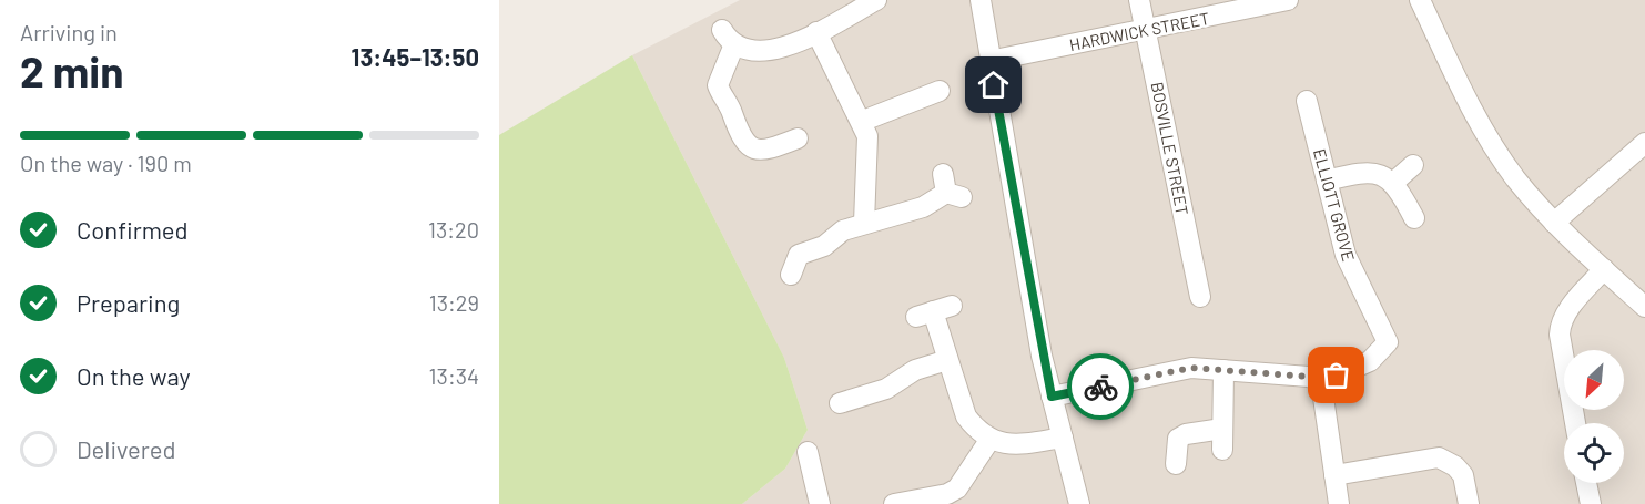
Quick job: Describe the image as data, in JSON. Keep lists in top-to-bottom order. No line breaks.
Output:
{"streets":{"street":["HARDWICK STREET","BOSVILLE STREET","ELLIOTT GROVE"]},"crossings":[["HARDWICK STREET","BOSVILLE STREET"]],"north":"bottom left","page":{"heading":["2 min","Arriving in","13:45–13:50"],"bar":"On the way · 190 m","list":[["Confirmed","13:20"],["Preparing","13:29"],["On the way","13:34"],"Delivered"]}}
